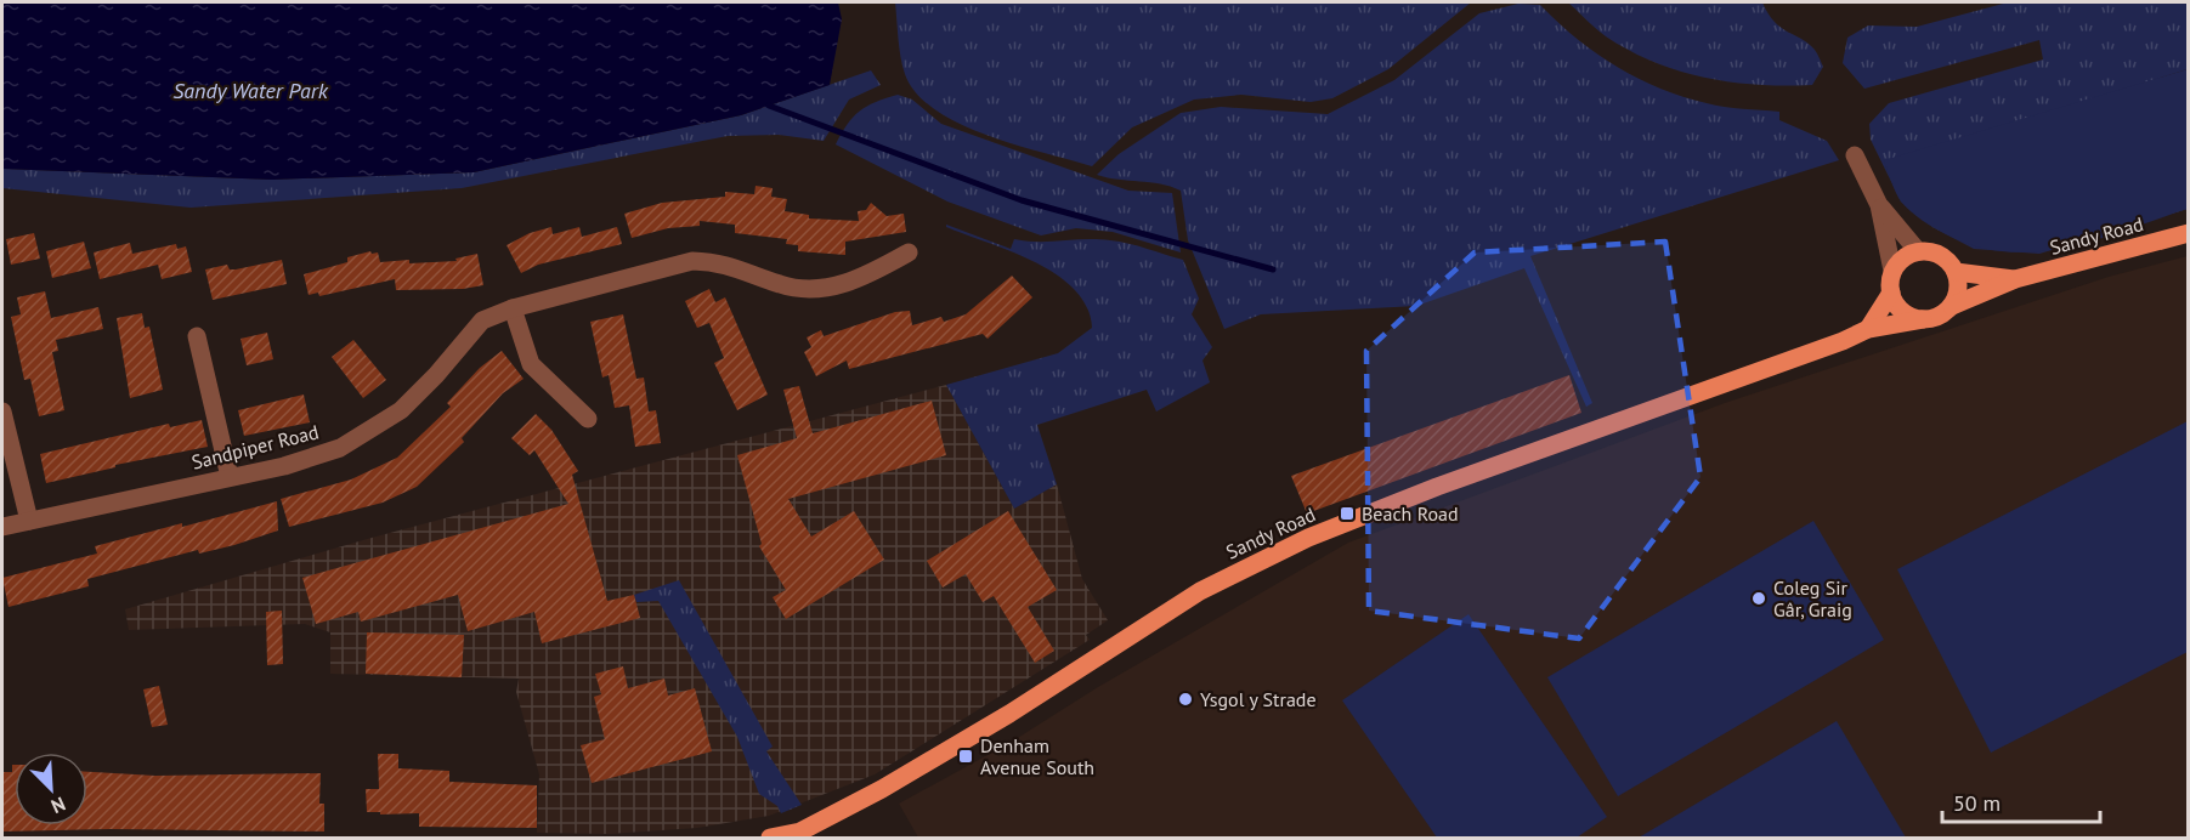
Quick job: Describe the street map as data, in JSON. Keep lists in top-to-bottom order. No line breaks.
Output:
{"streets":{"main road":["Sandy Road"],"street":["Sandpiper Road"]},"water":["Sandy Water Park"],"places":{"transit":["Beach Road","Denham Avenue South"],"other":["Coleg Sir Gâr, Graig","Ysgol y Strade"]},"scale_bar":"50 m","north":"bottom right"}
